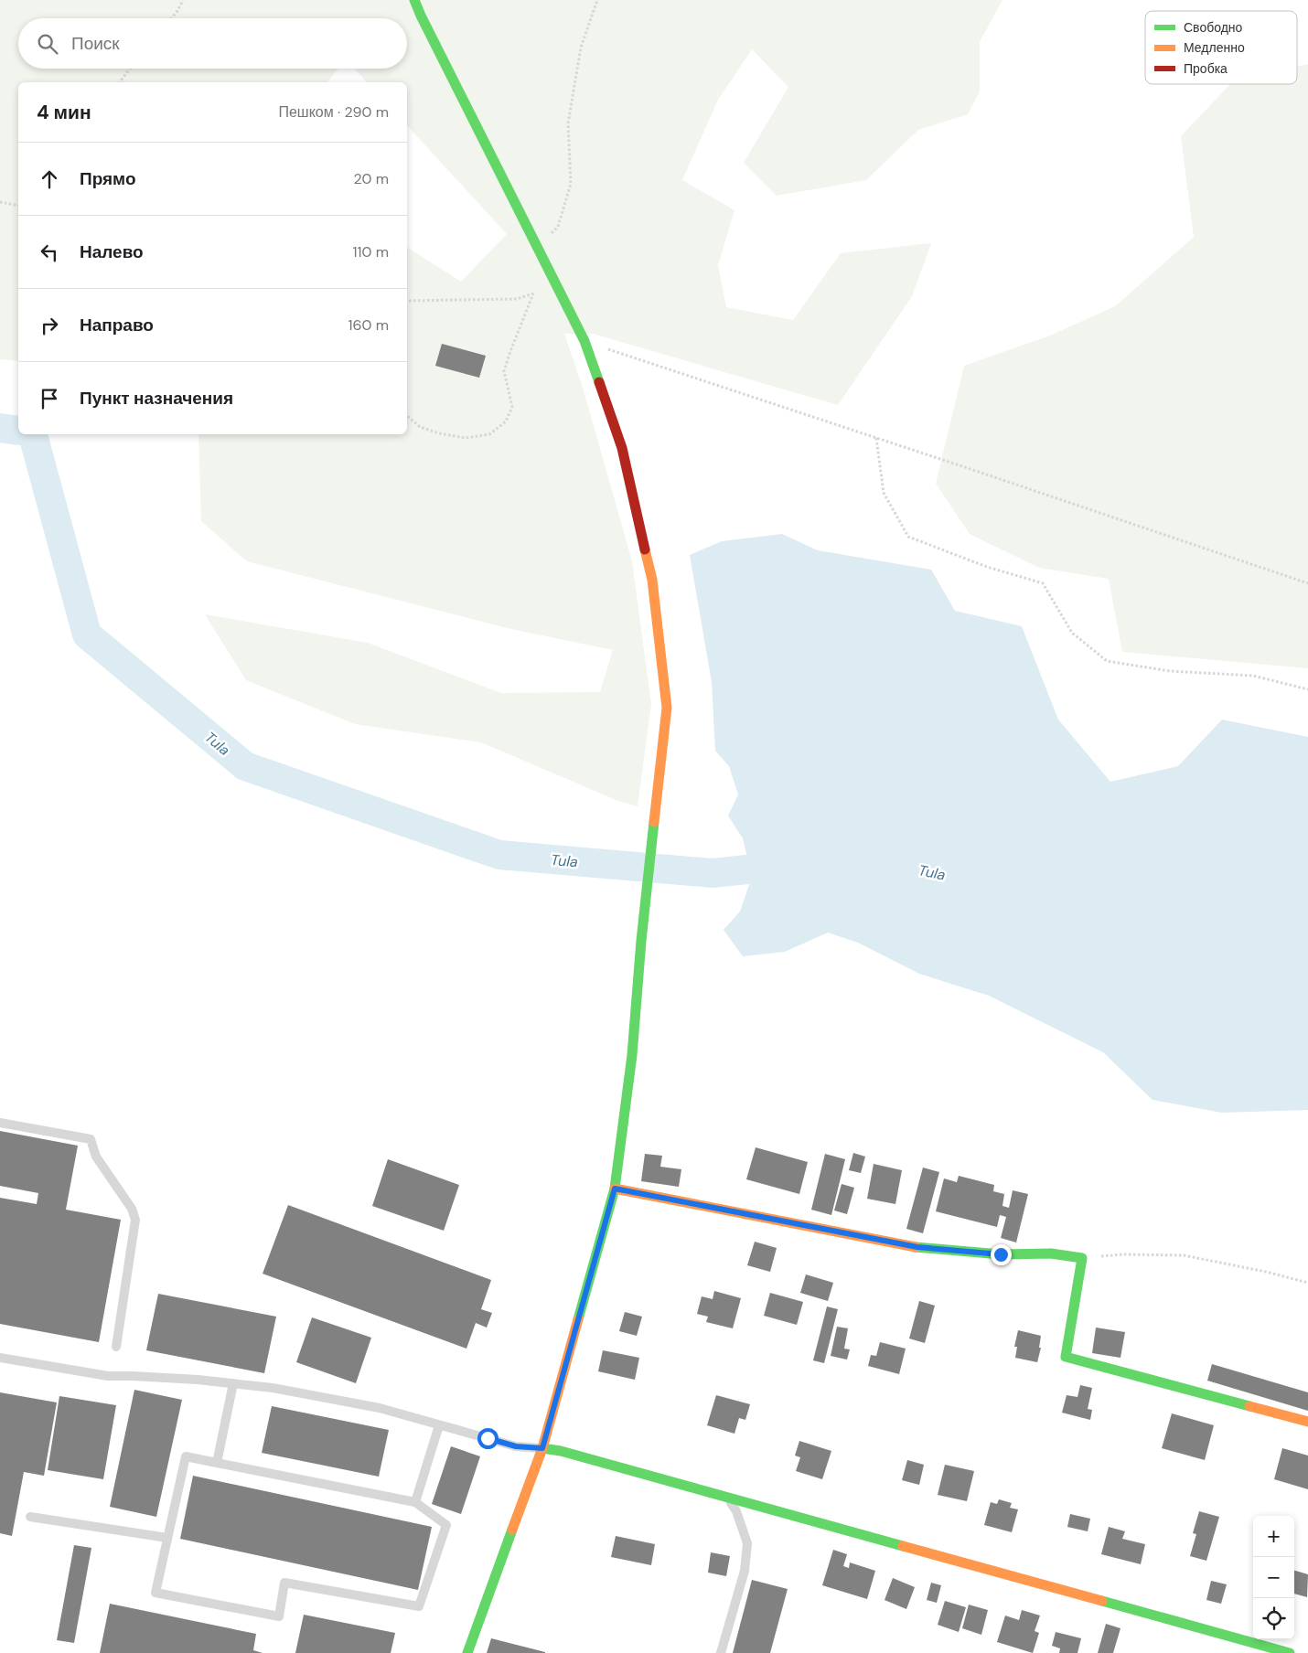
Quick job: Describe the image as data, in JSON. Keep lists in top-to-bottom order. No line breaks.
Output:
{"water":["Tula"],"legend":["Свободно","Медленно","Пробка"],"page":{"search":"Поиск","heading":["4 мин","Пешком · 290 m"],"list":[["Прямо","20 m"],["Налево","110 m"],["Направо","160 m"],"Пункт назначения"],"map_buttons":["+","−"]}}
